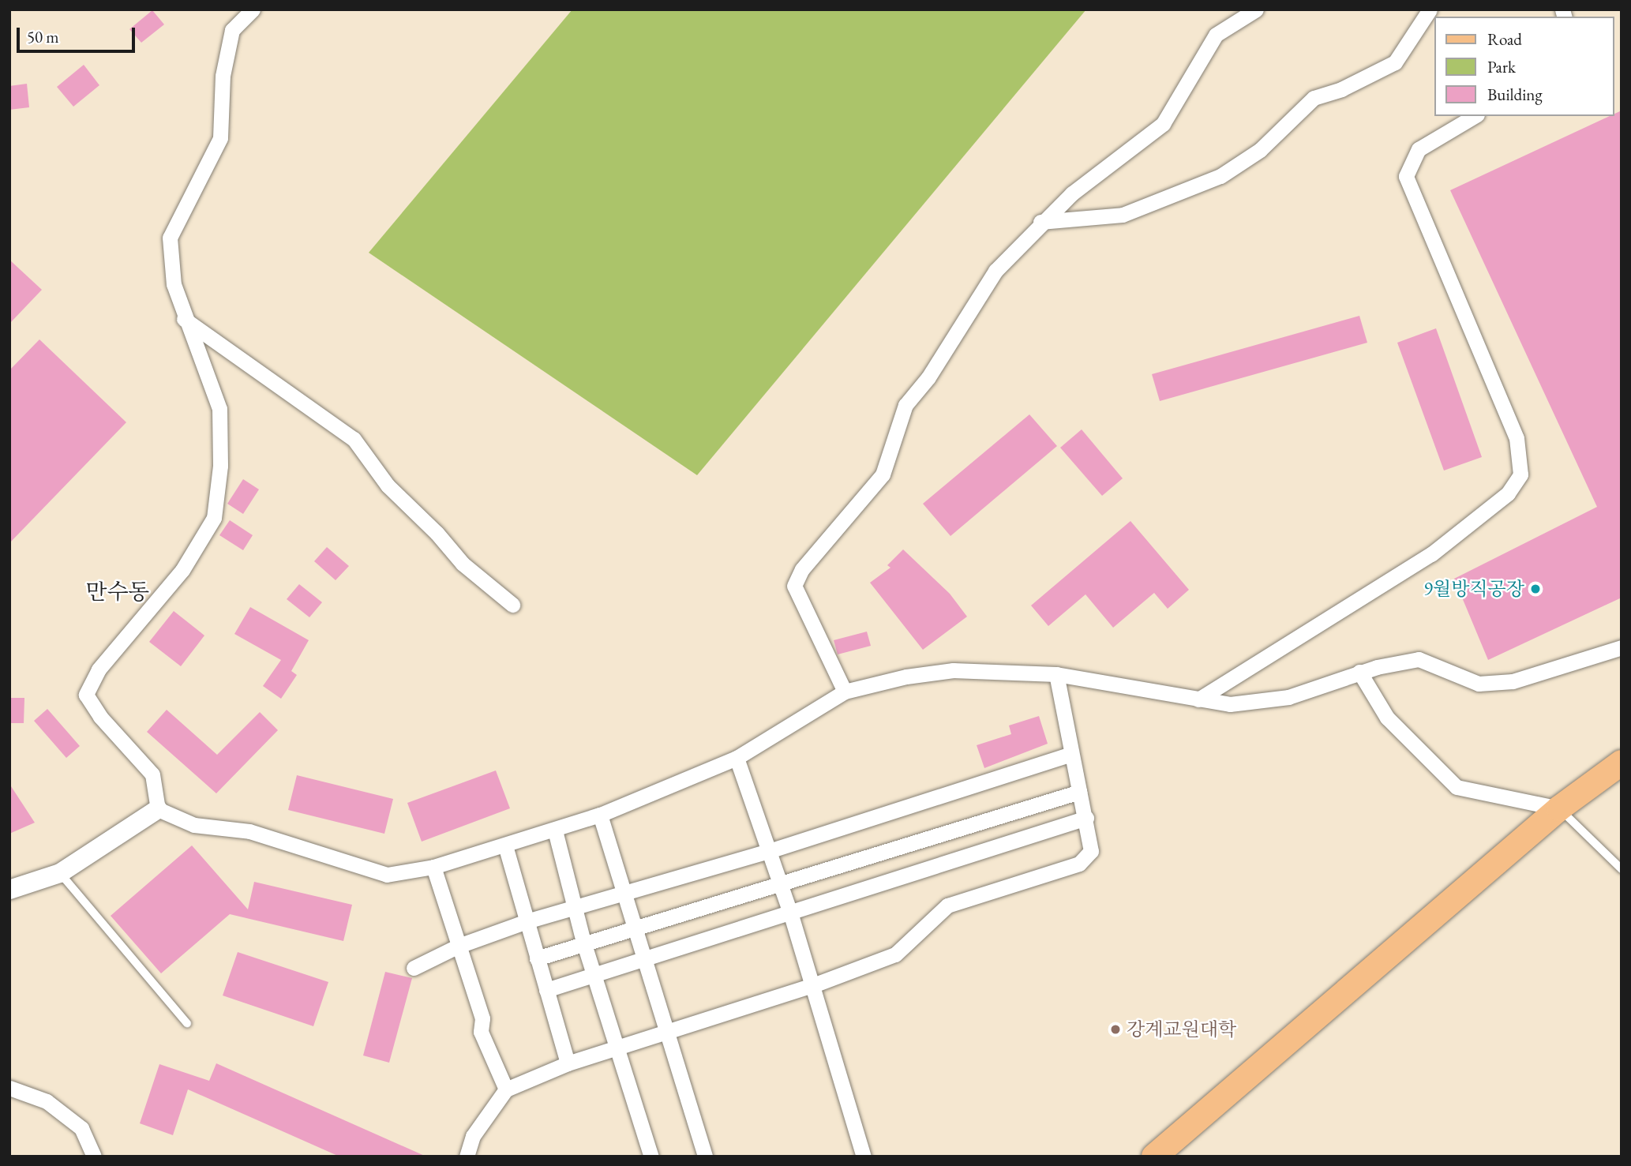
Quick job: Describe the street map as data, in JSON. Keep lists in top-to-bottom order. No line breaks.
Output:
{"districts":["만수동"],"places":["9월방직공장","강계교원대학"],"legend":["Road","Park","Building"],"scale_bar":"50 m"}
